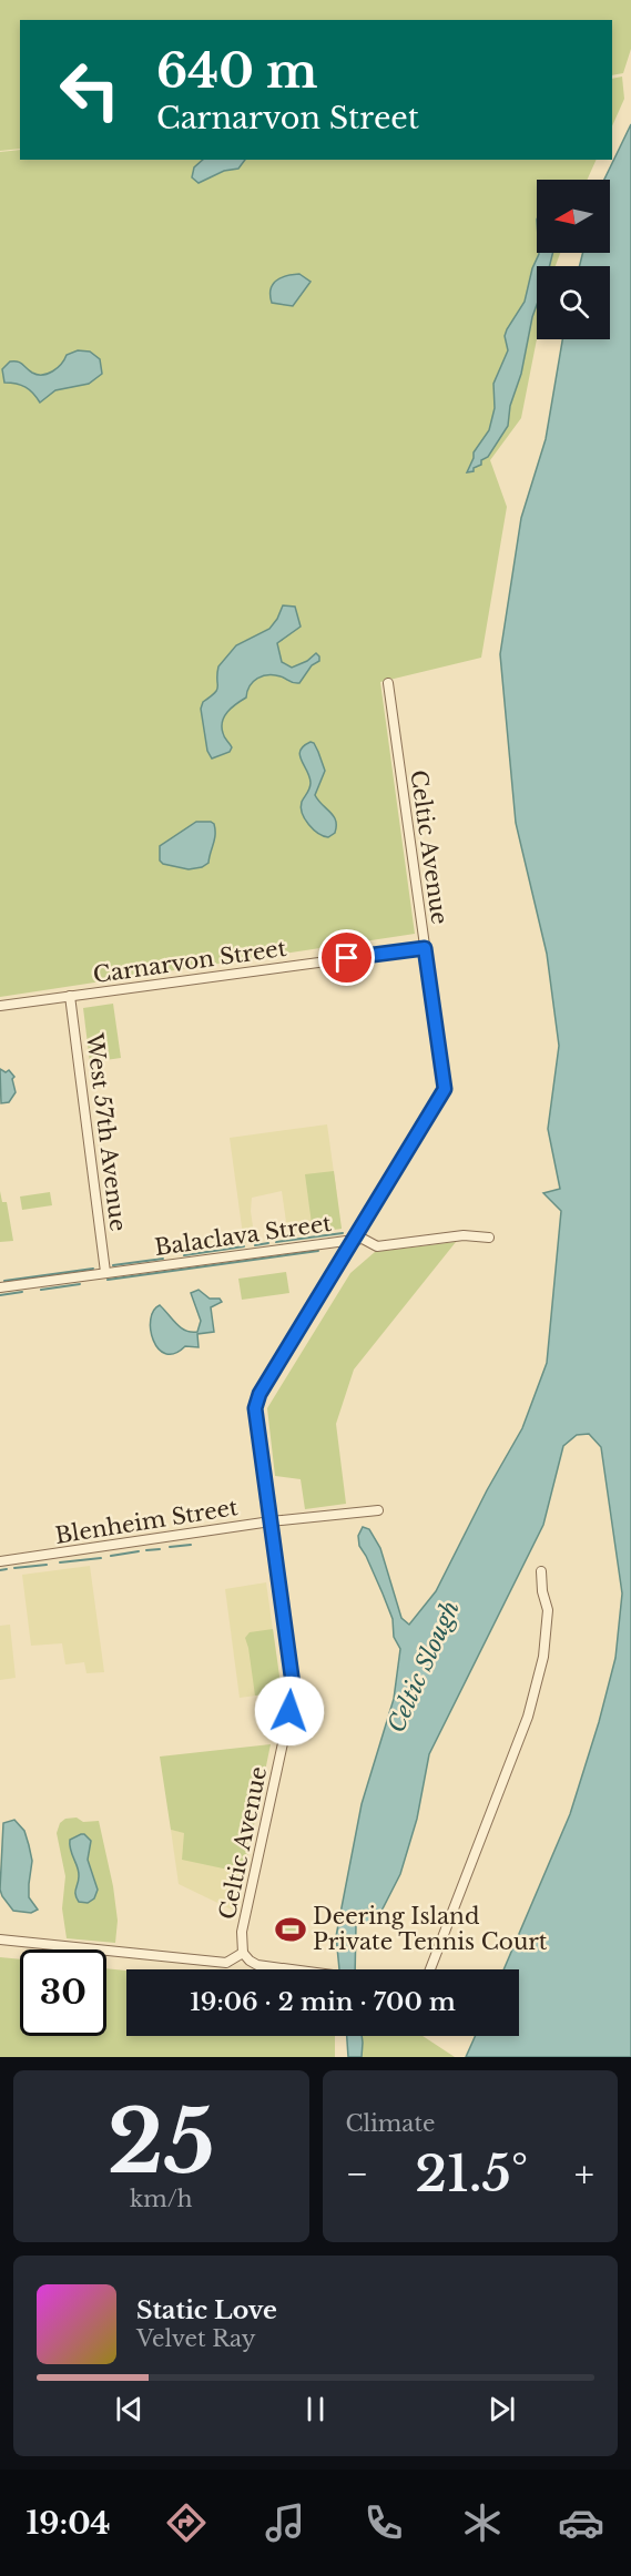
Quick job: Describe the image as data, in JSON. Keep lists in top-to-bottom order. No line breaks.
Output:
{"streets":{"street":["Celtic Avenue","Carnarvon Street","West 57th Avenue","Balaclava Street","Blenheim Street"]},"crossings":[["Celtic Avenue","Carnarvon Street"],["Celtic Avenue","Balaclava Street"],["Celtic Avenue","Blenheim Street"],["Carnarvon Street","West 57th Avenue"],["West 57th Avenue","Balaclava Street"]],"water":["Celtic Slough"],"places":{"sports":["Deering Island Private Tennis Court"]},"north":"left","page":{"turn":["640 m","Carnarvon Street"],"limit":"30","trip":"19:06 · 2 min · 700 m","tile":[["25","km/h"],"Climate"],"heat":["−","21.5°","+"],"song":["Static Love","Velvet Ray"],"tabs":"19:04"}}
